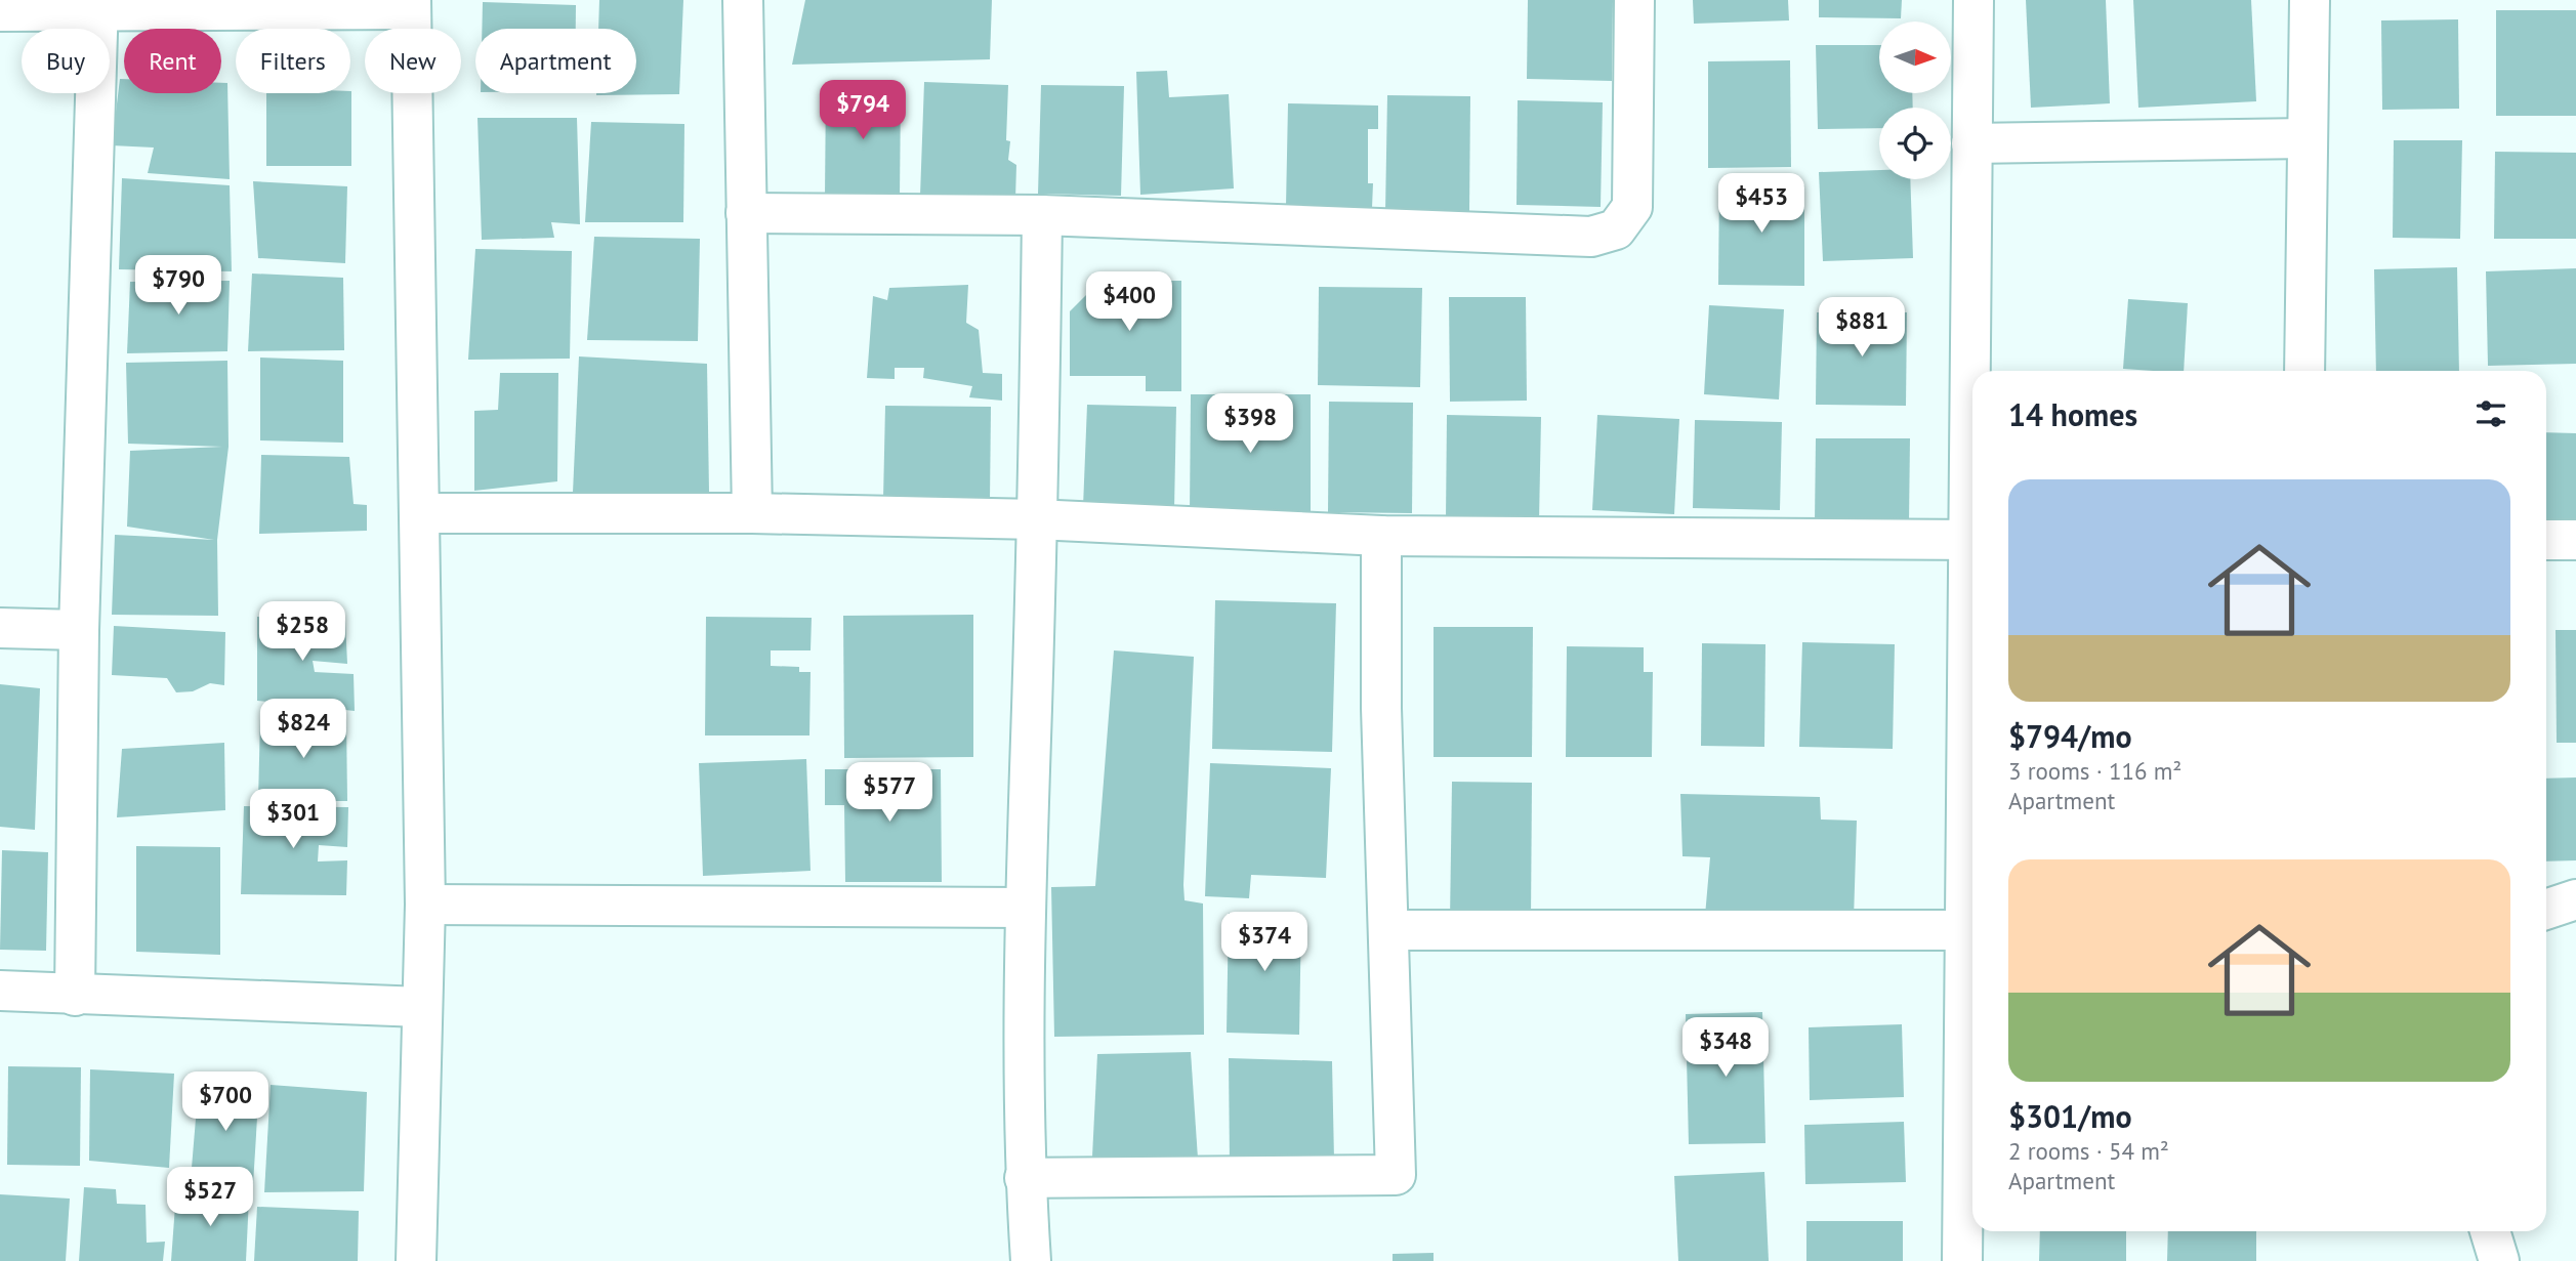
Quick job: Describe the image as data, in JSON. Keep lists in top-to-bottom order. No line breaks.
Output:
{"north":"right","page":{"chip":["Buy","Rent","Filters","New","Apartment"],"price":["$794","$453","$790","$400","$881","$398","$258","$824","$577","$301","$374","$348","$700","$527"],"heading":"14 homes","list":[{"name":"$794/mo","note":"3 rooms · 116 m² · Apartment"},{"name":"$301/mo","note":"2 rooms · 54 m² · Apartment"}]}}
